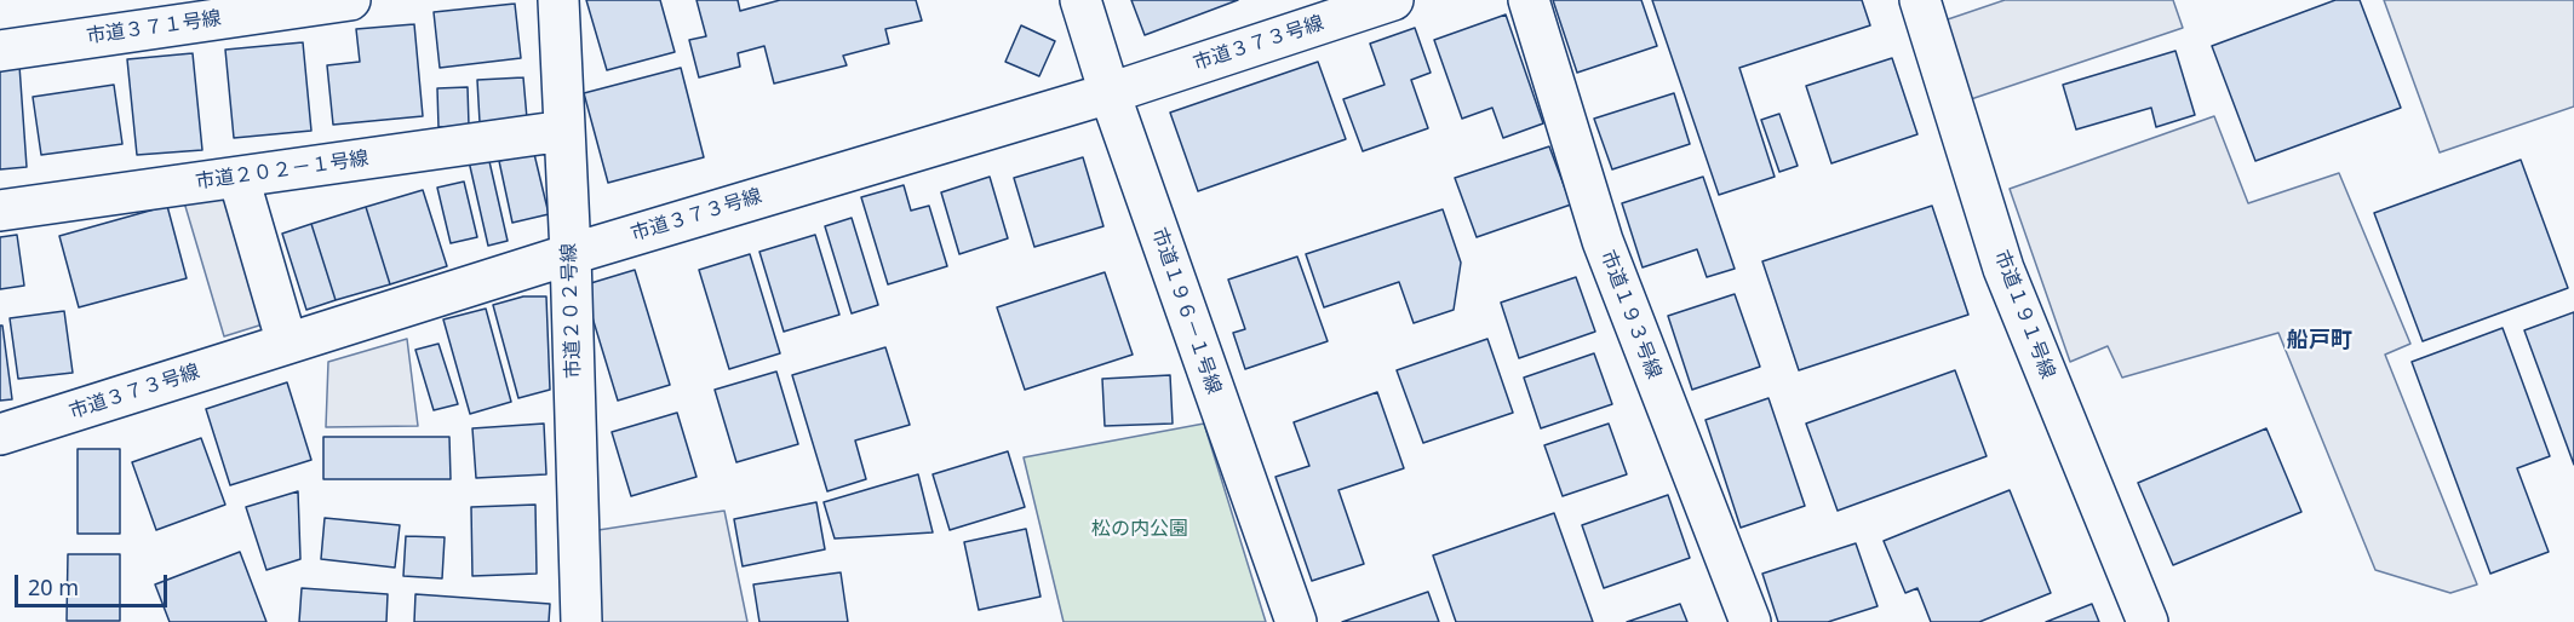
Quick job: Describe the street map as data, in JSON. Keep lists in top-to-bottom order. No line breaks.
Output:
{"streets":{"street":["市道３７１号線","市道３７３号線","市道２０２－１号線","市道２０２号線","市道１９６－１号線","市道１９３号線","市道１９１号線"]},"crossings":[["市道３７３号線","市道２０２号線"],["市道３７３号線","市道１９６－１号線"],["市道２０２－１号線","市道２０２号線"]],"districts":["船戸町"],"parks":["松の内公園"],"scale_bar":"20 m"}
